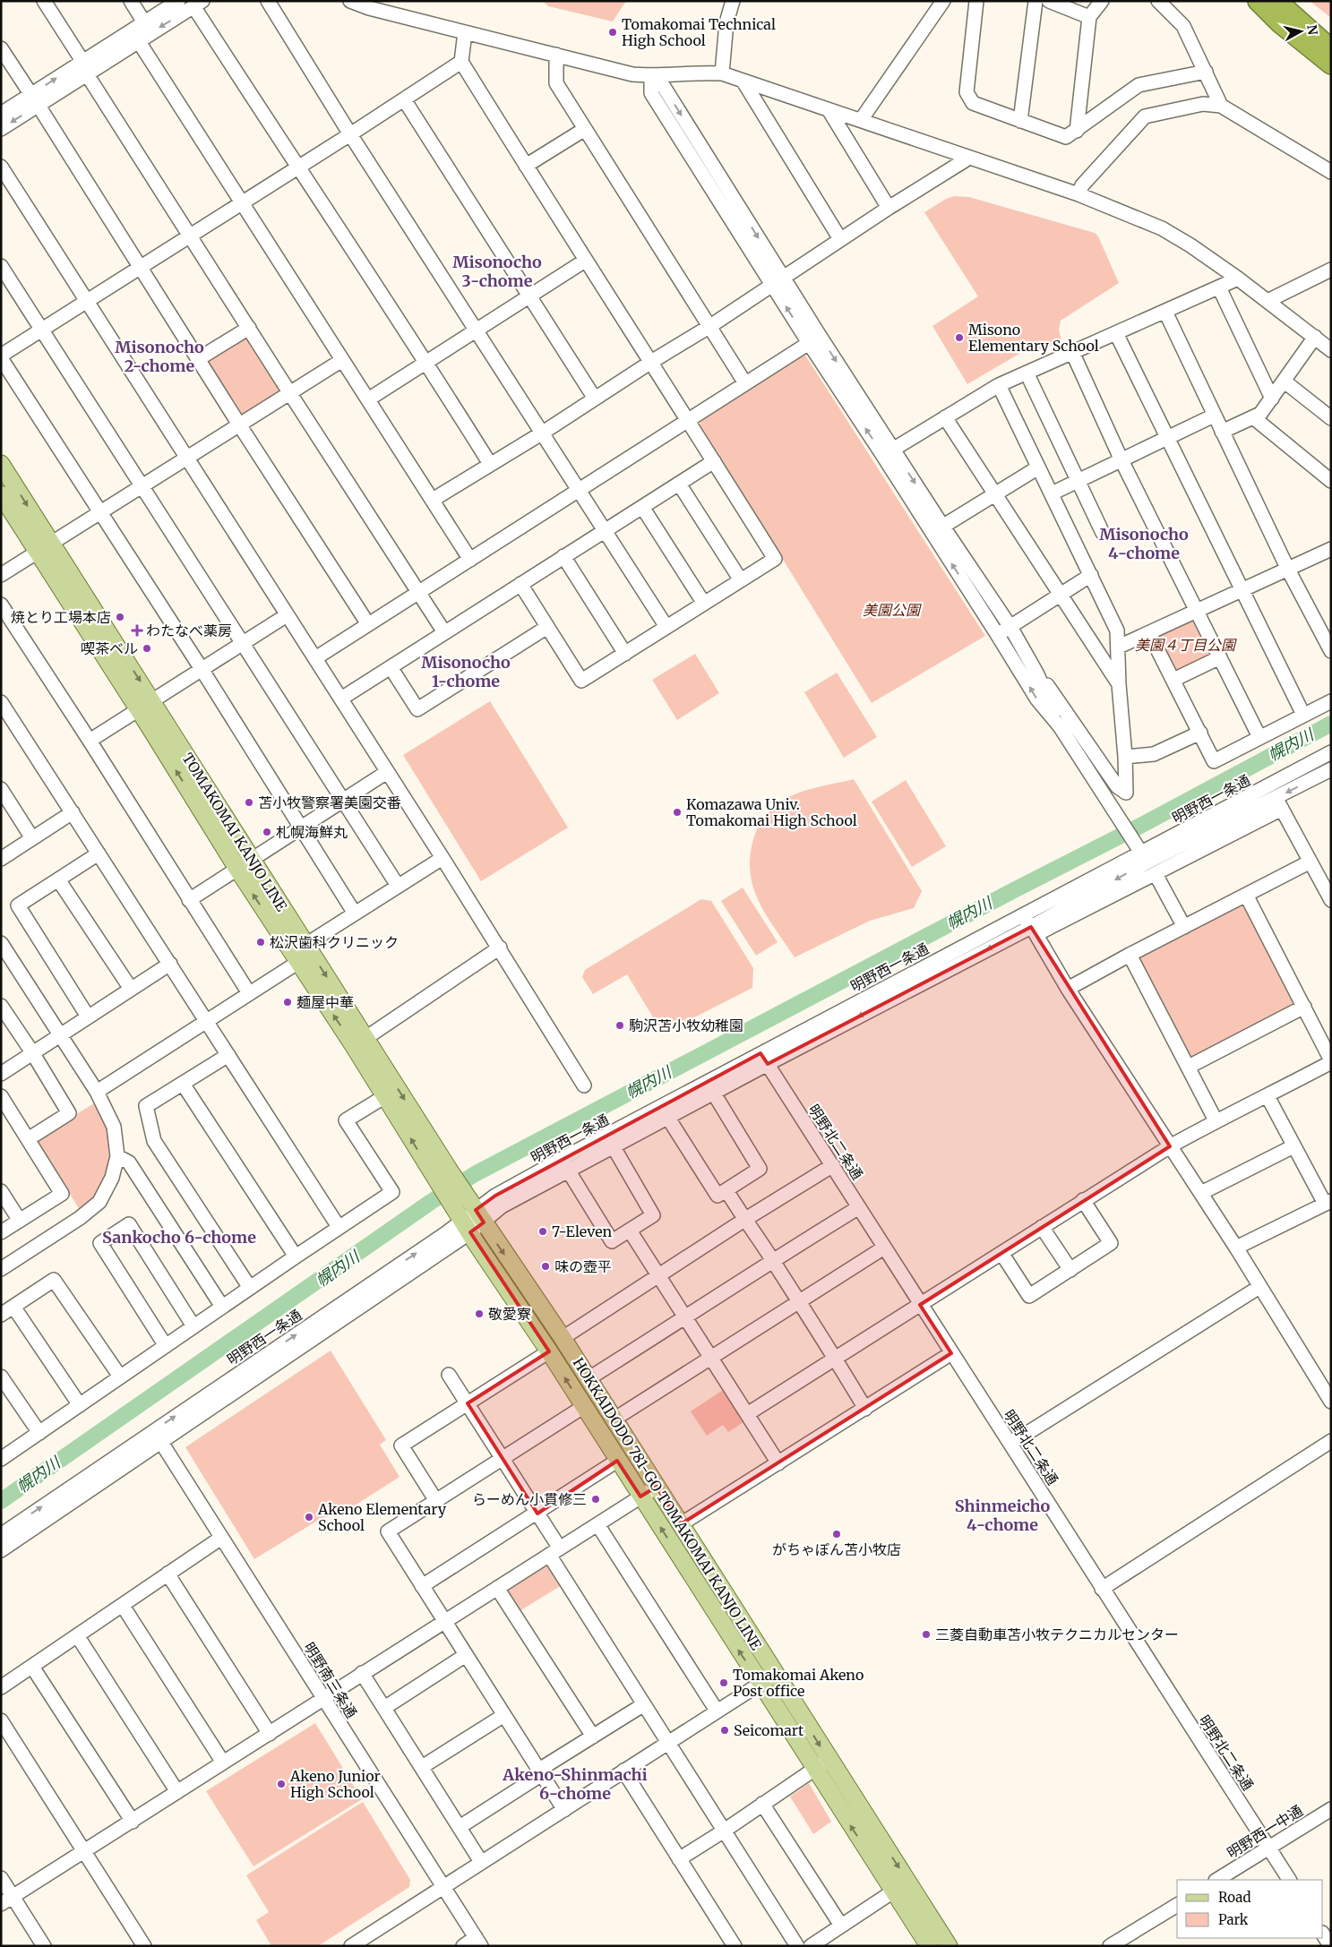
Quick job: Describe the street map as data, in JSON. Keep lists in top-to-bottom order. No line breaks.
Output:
{"streets":{"main road":["TOMAKOMAI KANJO LINE","HOKKAIDODO 781-GO TOMAKOMAI KANJO LINE"],"street":["明野西一条通","明野北二条通","明野南三条通","明野西一中通"]},"crossings":[["明野西一条通","TOMAKOMAI KANJO LINE"],["明野西一条通","明野北二条通"],["明野西一条通","HOKKAIDODO 781-GO TOMAKOMAI KANJO LINE"],["明野西一条通","明野南三条通"],["TOMAKOMAI KANJO LINE","HOKKAIDODO 781-GO TOMAKOMAI KANJO LINE"],["明野北二条通","明野西一中通"]],"districts":["Misonocho 3-chome","Misonocho 2-chome","Misonocho 4-chome","Misonocho 1-chome","Sankocho 6-chome","Shinmeicho 4-chome","Akeno-Shinmachi 6-chome"],"water":["幌内川"],"parks":["美園公園","美園４丁目公園"],"places":{"other":["Tomakomai Technical High School","Misono Elementary School","焼とり工場本店","喫茶ベル","苫小牧警察署美園交番","Komazawa Univ. Tomakomai High School","札幌海鮮丸","松沢歯科クリニック","麺屋中華","駒沢苫小牧幼稚園","7-Eleven","味の壺平","敬愛寮","らーめん小貫修三","Akeno Elementary School","がちゃぽん苫小牧店","三菱自動車苫小牧テクニカルセンター","Tomakomai Akeno Post office","Seicomart","Akeno Junior High School"],"health":["わたなべ薬房"]},"legend":["Road","Park"],"north":"right"}
